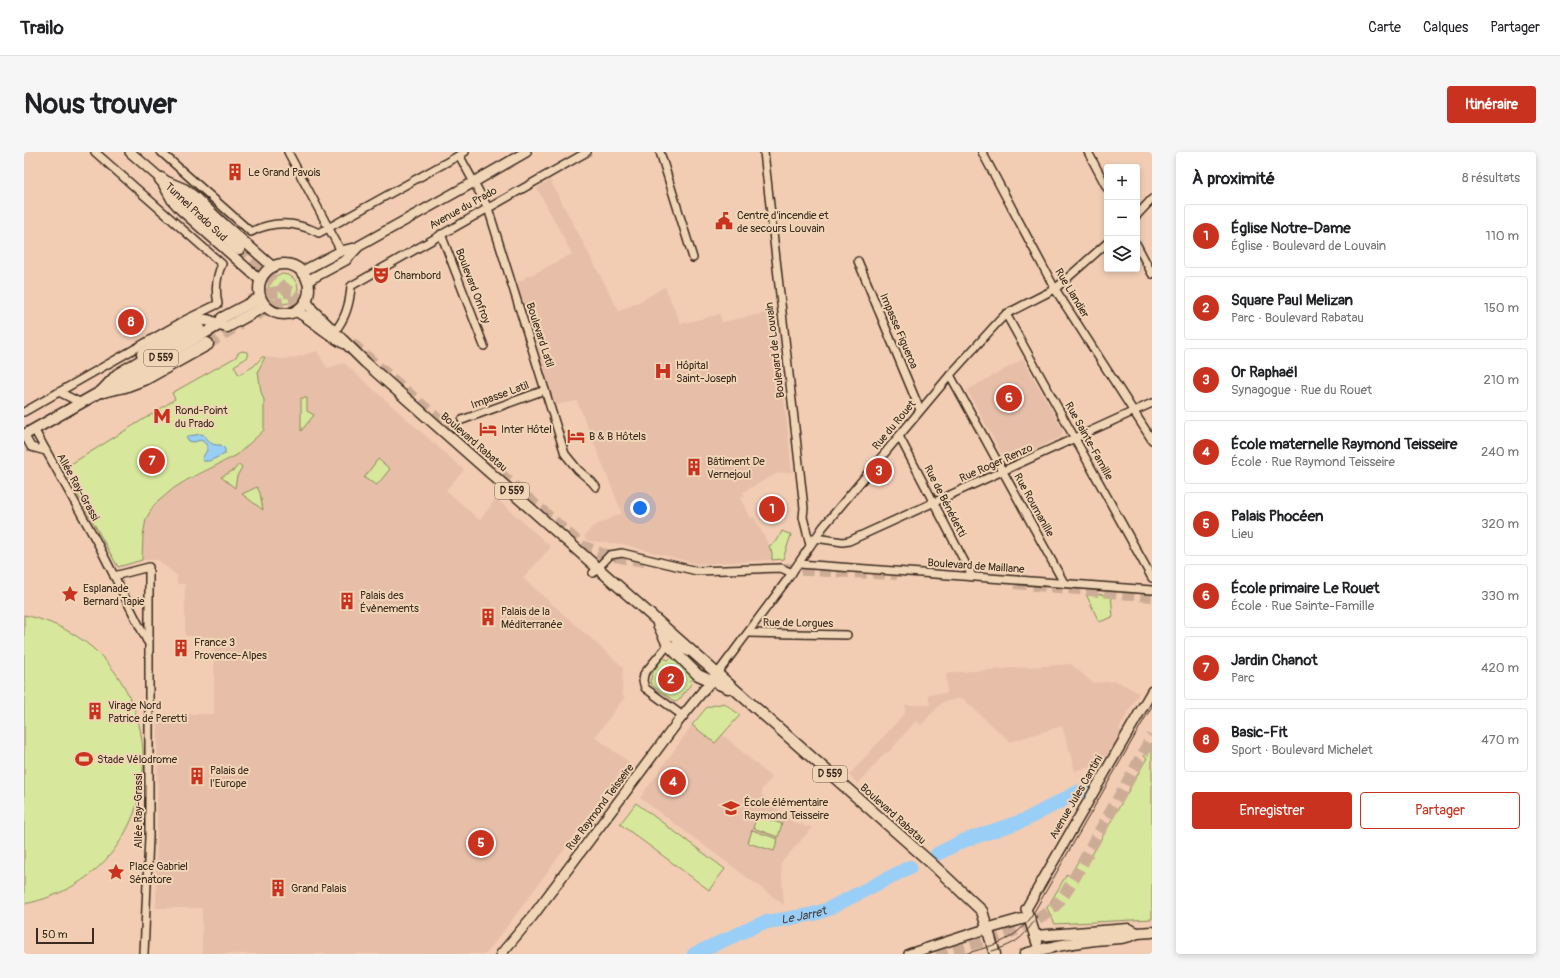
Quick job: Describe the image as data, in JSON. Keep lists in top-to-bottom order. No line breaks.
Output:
{"streets":{"highway":["Tunnel Prado Sud"],"main road":["Avenue du Prado","D 559","Boulevard Rabatau","Avenue Jules Cantini","Rue Raymond Teisseire"],"street":["Boulevard Onfroy","Rue Liandier","Impasse Figueroa","Boulevard Latil","Boulevard de Louvain","Impasse Latil","Rue du Rouet","Rue Sainte-Famille","Rue Roger Renzo","Allée Ray-Grassi","Rue de Bénédetti","Rue Roumanille","Boulevard de Maillane","Rue de Lorgues"]},"crossings":[["Avenue du Prado","Boulevard Onfroy"],["Avenue du Prado","Boulevard Latil"],["Avenue du Prado","D 559"],["Avenue du Prado","Boulevard Rabatau"],["Rue Liandier","Rue du Rouet"],["Rue Liandier","Rue Roger Renzo"],["Impasse Figueroa","Rue du Rouet"],["Boulevard Latil","Impasse Latil"],["Boulevard de Louvain","Rue du Rouet"],["D 559","Boulevard Rabatau"],["D 559","Allée Ray-Grassi"],["Rue du Rouet","Rue Sainte-Famille"],["Rue du Rouet","Boulevard Rabatau"],["Rue du Rouet","Rue Roger Renzo"],["Rue du Rouet","Rue de Bénédetti"],["Rue du Rouet","Rue Roumanille"],["Rue du Rouet","Boulevard de Maillane"],["Rue du Rouet","Rue de Lorgues"],["Rue du Rouet","Rue Raymond Teisseire"],["Rue Sainte-Famille","Rue Roger Renzo"],["Boulevard Rabatau","Rue Raymond Teisseire"],["Rue Roger Renzo","Rue de Bénédetti"],["Rue Roger Renzo","Rue Roumanille"],["Rue de Bénédetti","Boulevard de Maillane"],["Rue Roumanille","Boulevard de Maillane"]],"water":["Le Jarret"],"places":{"building":["Le Grand Pavois","Bâtiment De Vernejoul","Palais des Évènements","Palais de la Méditerranée","France 3 Provence-Alpes","Virage Nord Patrice de Peretti","Palais de l'Europe","Grand Palais"],"public building":["Centre d'incendie et de secours Louvain"],"theatre":["Chambord"],"hospital":["Hôpital Saint-Joseph"],"metro station":["Rond-Point du Prado"],"hotel":["Inter Hôtel","B & B Hôtels"],"place":["Esplanade Bernard Tapie","Place Gabriel Sénatore"],"sports":["Stade Vélodrome"],"school or university":["École élémentaire Raymond Teisseire"]},"scale_bar":"50 m","page":{"header":"Trailo","nav":["Carte","Calques","Partager"],"buttons":["Itinéraire",["Enregistrer","Partager"]],"title":"Nous trouver","heading":["À proximité","8 résultats"],"map_buttons":["+","−"],"list":[{"mark":"1","name":"Église Notre-Dame","note":"Église · Boulevard de Louvain","value":"110 m"},{"mark":"2","name":"Square Paul Melizan","note":"Parc · Boulevard Rabatau","value":"150 m"},{"mark":"3","name":"Or Raphaël","note":"Synagogue · Rue du Rouet","value":"210 m"},{"mark":"4","name":"École maternelle Raymond Teisseire","note":"École · Rue Raymond Teisseire","value":"240 m"},{"mark":"5","name":"Palais Phocéen","note":"Lieu","value":"320 m"},{"mark":"6","name":"École primaire Le Rouet","note":"École · Rue Sainte-Famille","value":"330 m"},{"mark":"7","name":"Jardin Chanot","note":"Parc","value":"420 m"},{"mark":"8","name":"Basic-Fit","note":"Sport · Boulevard Michelet","value":"470 m"}],"pins":["8","6","7","3","1","2","4","5"],"scale":"50 m"}}
